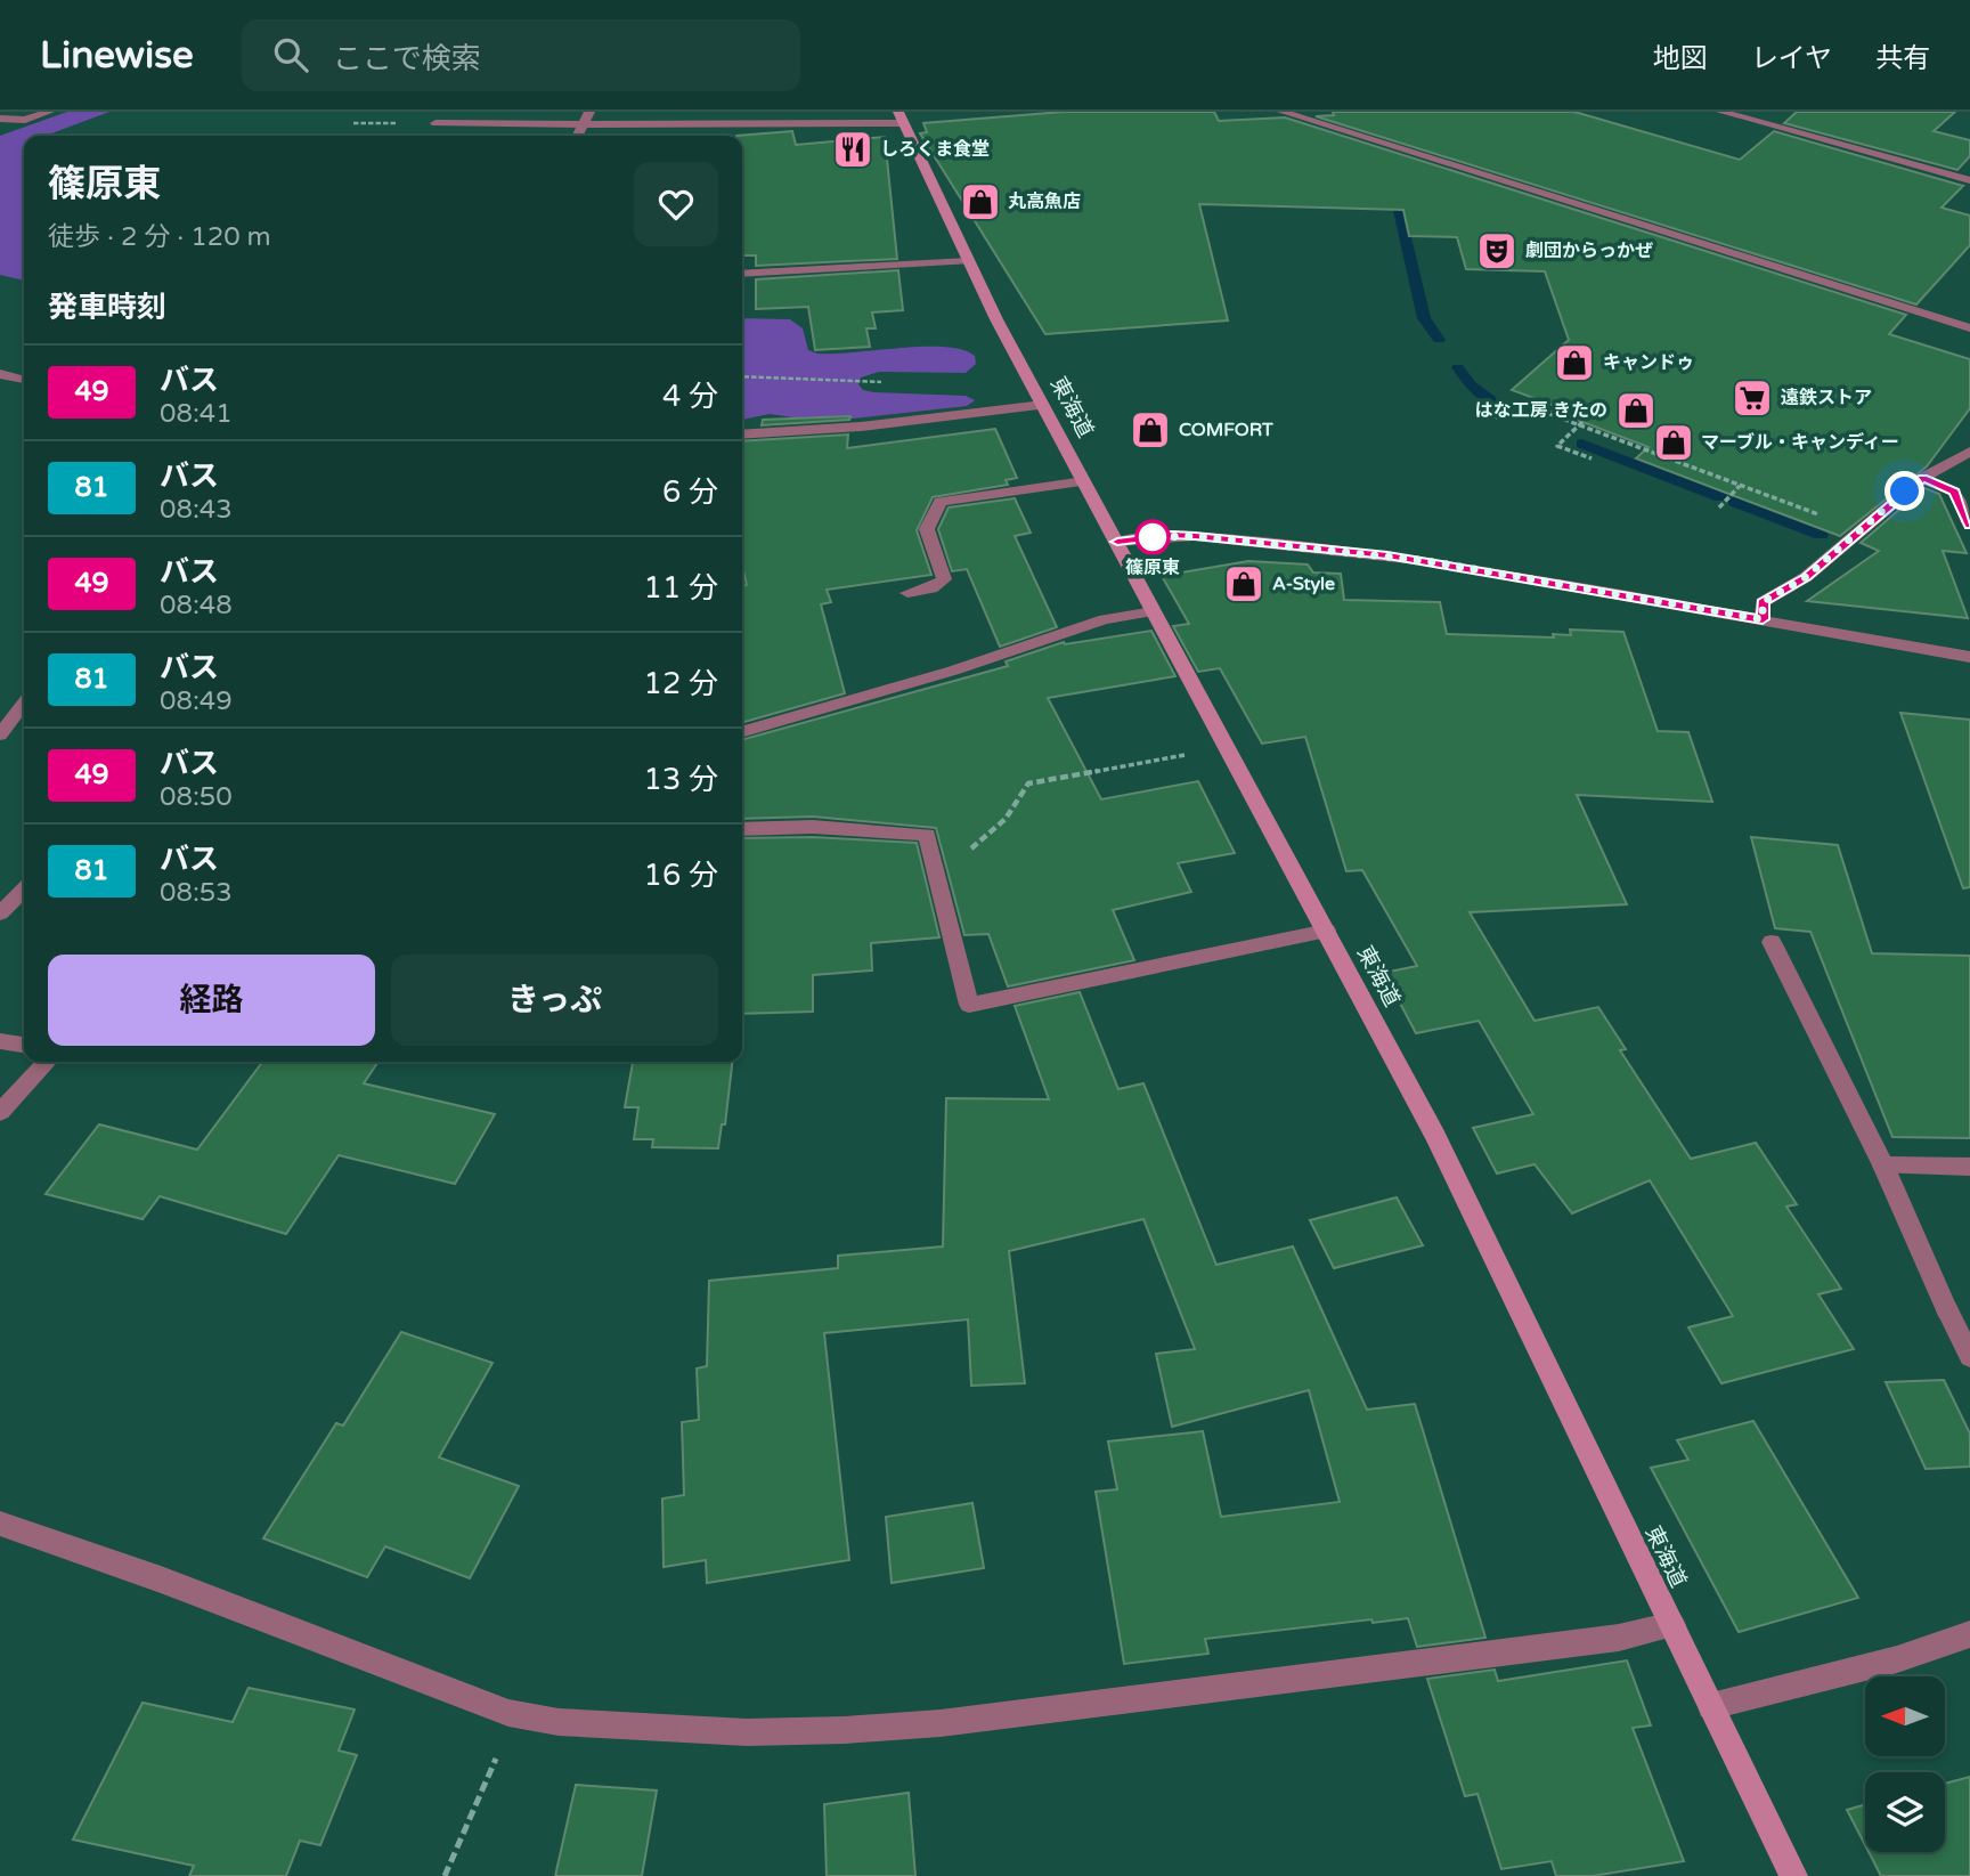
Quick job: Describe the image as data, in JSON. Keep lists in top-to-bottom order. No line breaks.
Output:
{"streets":{"main road":["東海道"]},"places":{"restaurant":["しろくま食堂"],"shop":["丸高魚店","キャンドゥ","はな工房 きたの","COMFORT","マーブル・キャンディー","A-Style"],"theatre":["劇団からっかぜ"],"supermarket":["遠鉄ストア"],"other":["篠原東"]},"lines":["bus line 49"],"north":"left","page":{"header":"Linewise","search":"ここで検索","nav":["地図","レイヤ","共有"],"heading":[["篠原東","徒歩 · 2 分 · 120 m"],"発車時刻"],"list":[{"mark":"49","name":"バス","note":"08:41","value":"4 分"},{"mark":"81","name":"バス","note":"08:43","value":"6 分"},{"mark":"49","name":"バス","note":"08:48","value":"11 分"},{"mark":"81","name":"バス","note":"08:49","value":"12 分"},{"mark":"49","name":"バス","note":"08:50","value":"13 分"},{"mark":"81","name":"バス","note":"08:53","value":"16 分"}],"buttons":["経路","きっぷ"]}}
